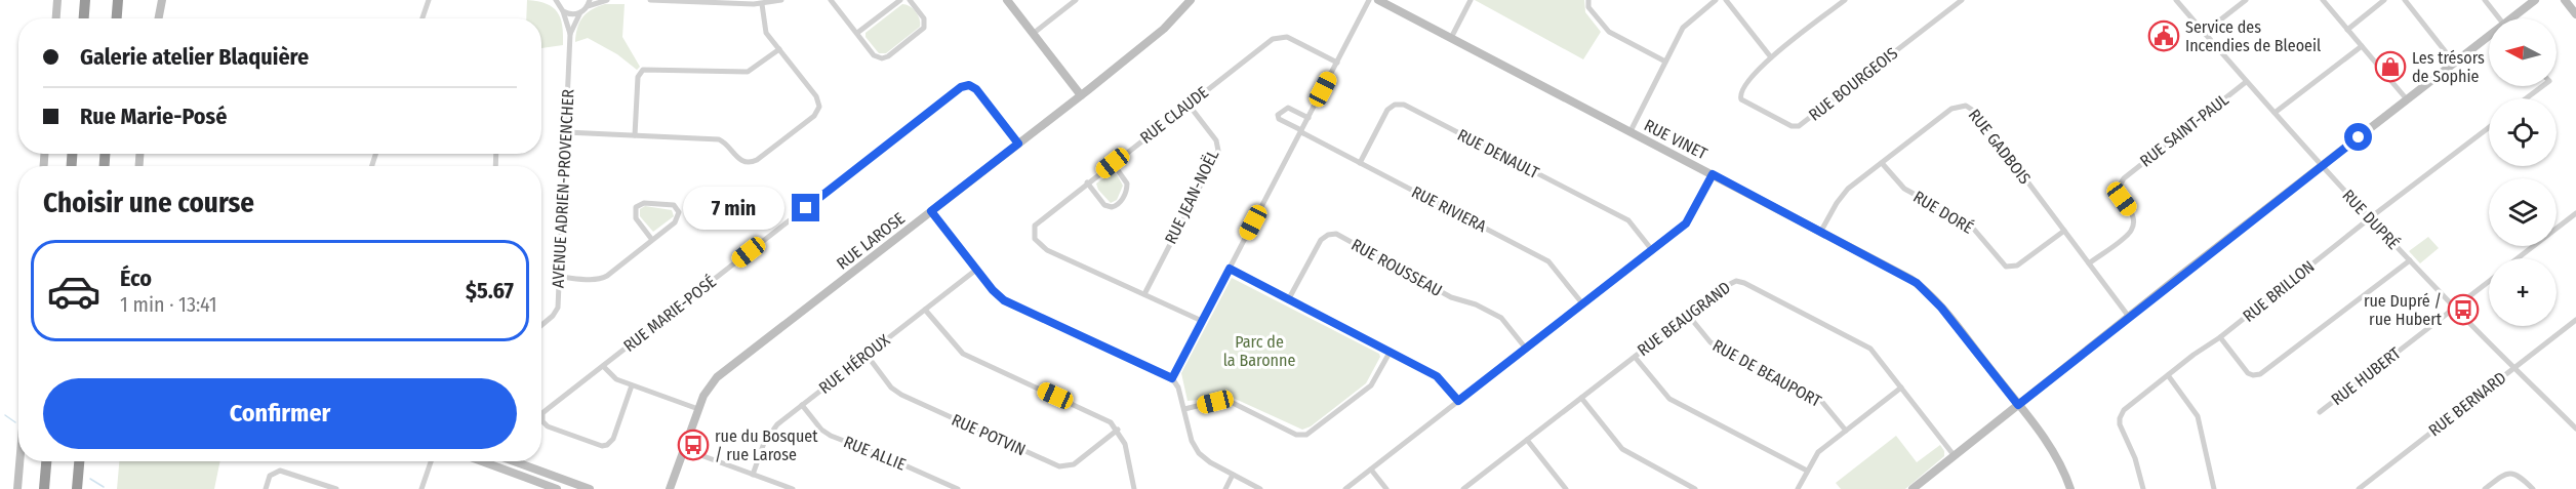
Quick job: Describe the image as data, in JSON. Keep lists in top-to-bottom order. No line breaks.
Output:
{"streets":{"street":["RUE BOURGEOIS","RUE CLAUDE","RUE SAINT-PAUL","RUE VINET","RUE GADBOIS","RUE DENAULT","AVENUE ADRIEN-PROVENCHER","RUE JEAN-NOËL","RUE RIVIERA","RUE DORÉ","RUE DUPRÉ","RUE LAROSE","RUE ROUSSEAU","RUE BRILLON","RUE MARIE-POSÉ","RUE BEAUGRAND","RUE HÉROUX","RUE DE BEAUPORT","RUE HUBERT","RUE BERNARD","RUE POTVIN","RUE ALLIE"]},"crossings":[["RUE CLAUDE","RUE JEAN-NOËL"],["RUE SAINT-PAUL","RUE GADBOIS"],["RUE SAINT-PAUL","RUE DUPRÉ"],["RUE VINET","RUE GADBOIS"],["RUE GADBOIS","RUE DORÉ"],["RUE DENAULT","RUE RIVIERA"],["RUE DUPRÉ","RUE BRILLON"],["RUE DUPRÉ","RUE HUBERT"],["RUE DUPRÉ","RUE BERNARD"],["RUE LAROSE","RUE MARIE-POSÉ"],["RUE BEAUGRAND","RUE DE BEAUPORT"],["RUE HÉROUX","RUE POTVIN"],["RUE HÉROUX","RUE ALLIE"]],"parks":["Parc de la Baronne"],"places":{"public building":["Service des Incendies de Bleoeil"],"shop":["Les trésors de Sophie"],"bus stop":["rue Dupré / rue Hubert","rue du Bosquet / rue Larose"]},"north":"left","page":{"map_buttons":"+","banner":["Galerie atelier Blaquière","Rue Marie-Posé"],"heading":"Choisir une course","bubble":"7 min","list":[{"name":"Éco","note":"1 min · 13:41","value":"$5.67"}],"buttons":"Confirmer"}}
